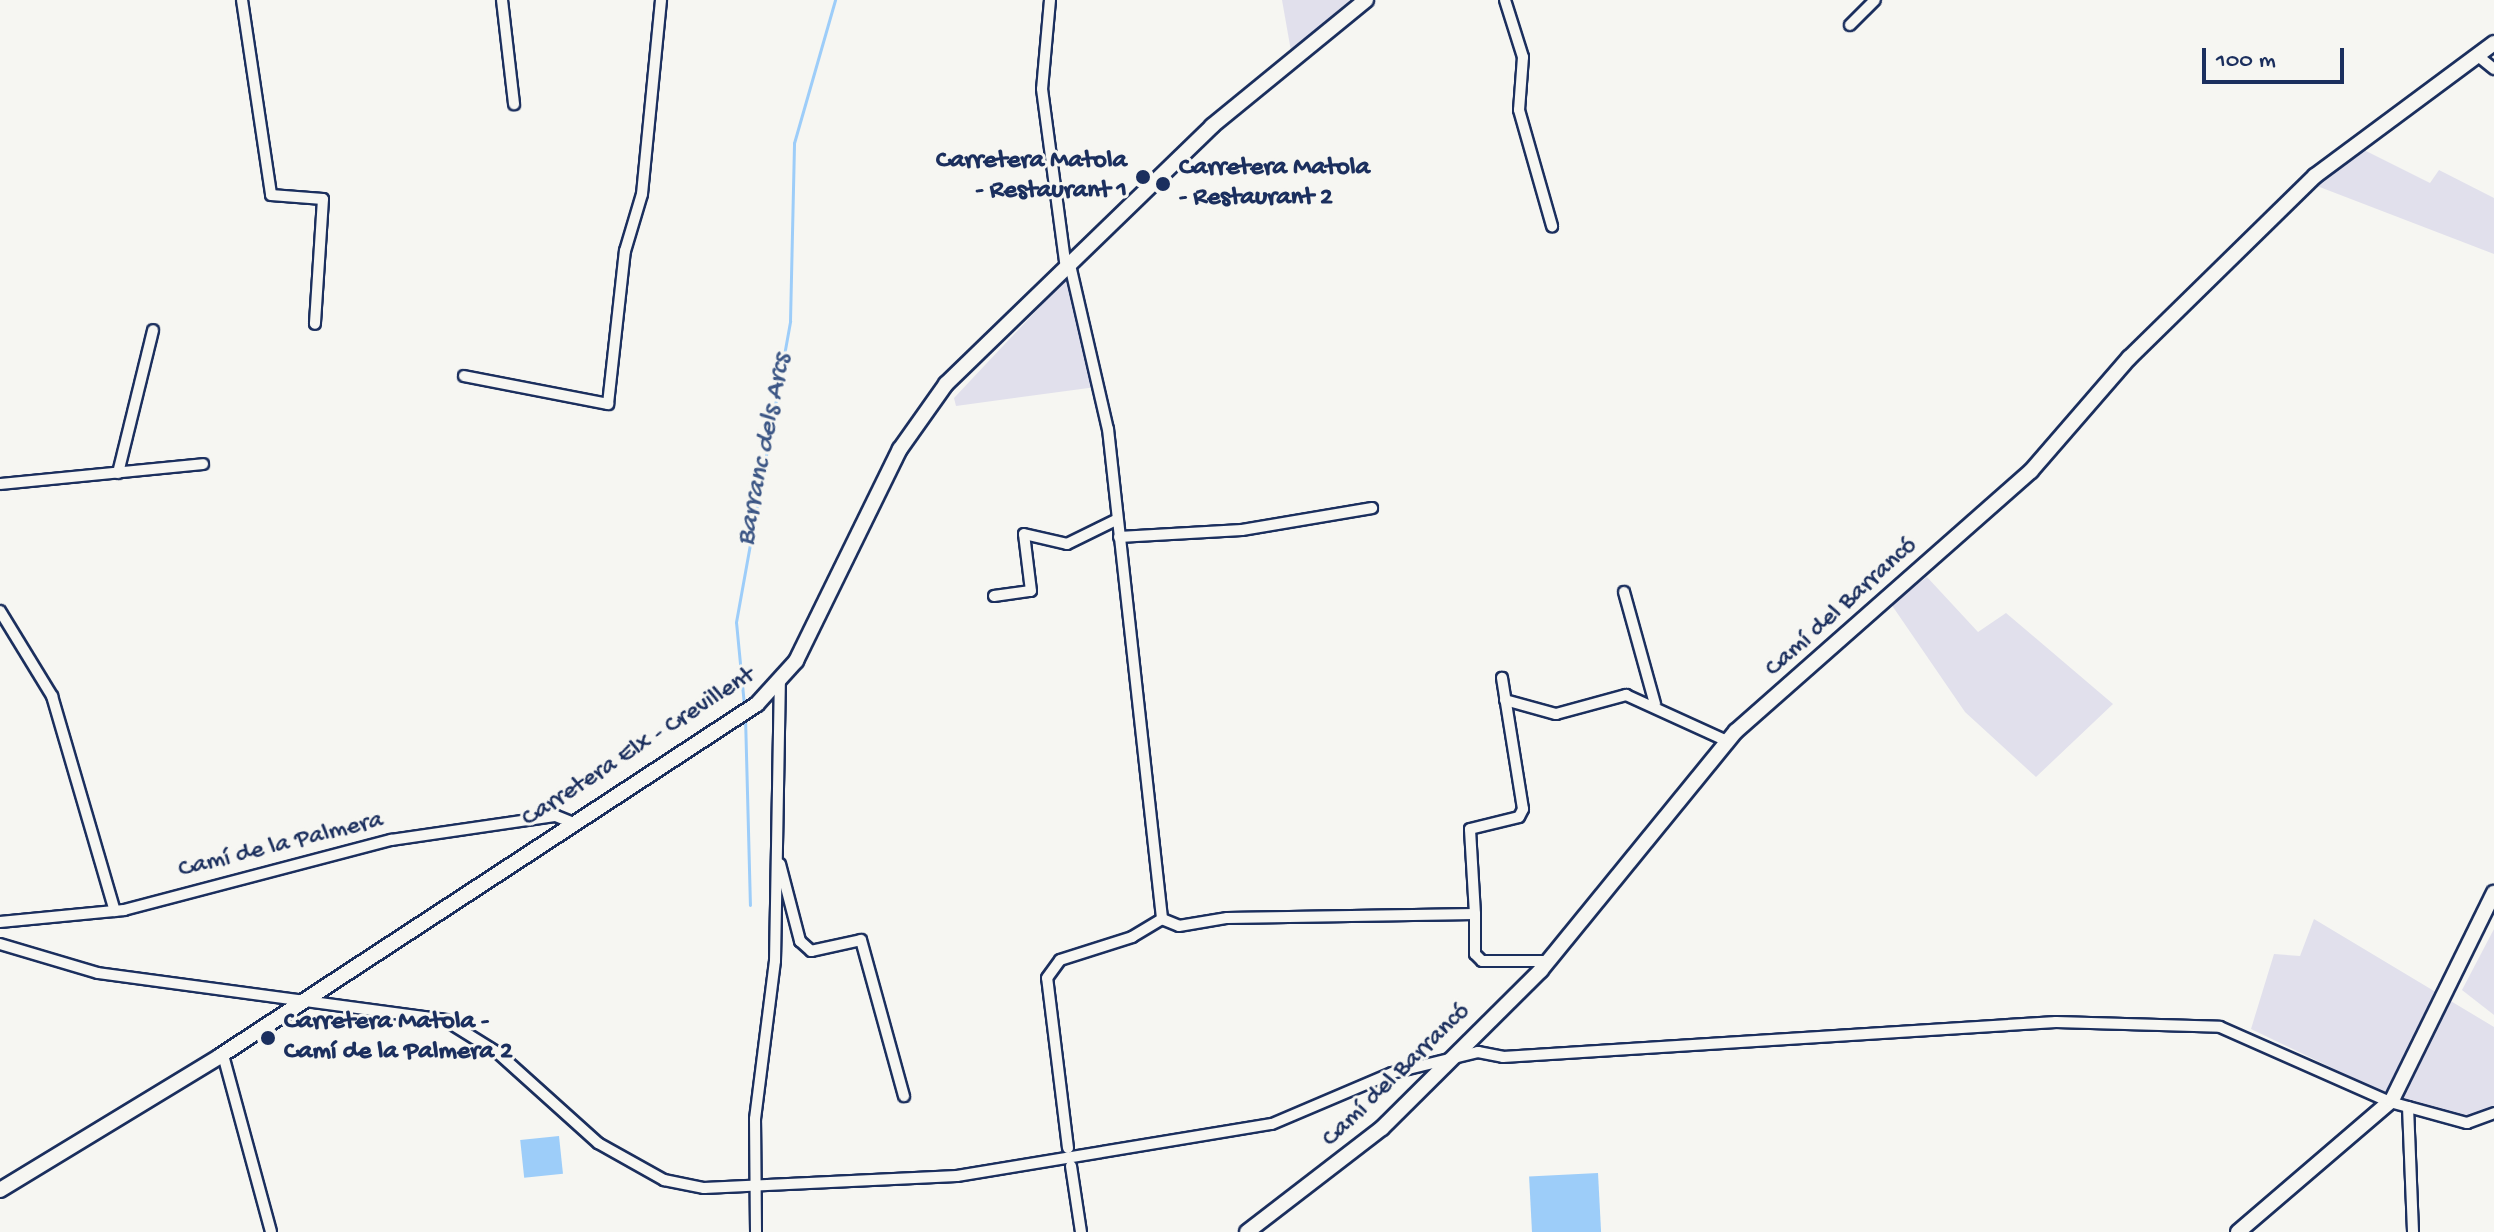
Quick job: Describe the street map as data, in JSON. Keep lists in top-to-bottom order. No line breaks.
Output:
{"streets":{"street":["Camí del Barrancó","Carretera Elx - Crevillent","Camí de la Palmera"]},"crossings":[["Carretera Elx - Crevillent","Camí de la Palmera"]],"water":["Barranc dels Arcs"],"places":["Carretera Matola - Restaurant 1","Carretera Matola - Restaurant 2","Carretera Matola - Camí de la Palmera 2"],"scale_bar":"100 m"}
